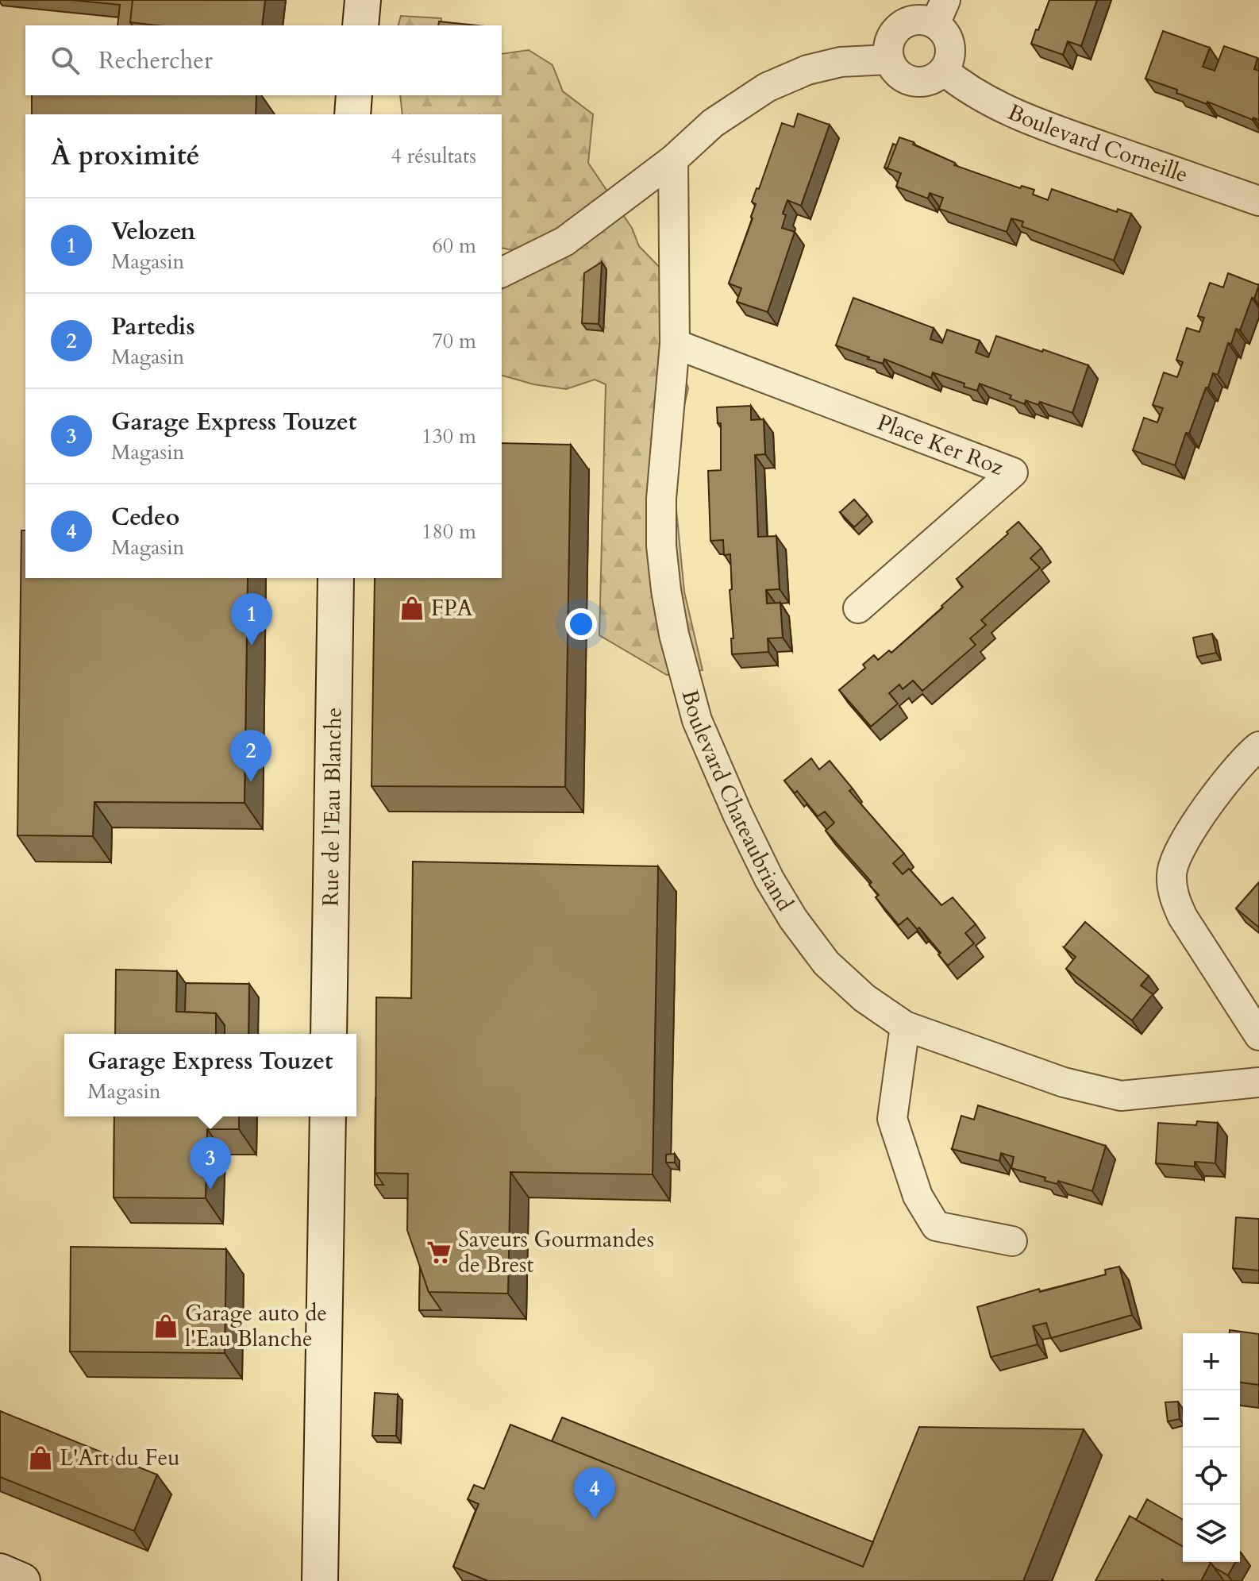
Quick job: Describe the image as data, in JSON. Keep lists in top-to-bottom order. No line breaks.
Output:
{"streets":{"street":["Boulevard Corneille","Place Ker Roz","Boulevard Chateaubriand","Rue de l'Eau Blanche"]},"crossings":[["Place Ker Roz","Boulevard Chateaubriand"]],"places":{"shop":["FPA","Garage auto de l'Eau Blanche","L'Art du Feu"],"supermarket":["Saveurs Gourmandes de Brest"]},"page":{"search":"Rechercher","heading":["À proximité","4 résultats"],"list":[{"mark":"1","name":"Velozen","note":"Magasin","value":"60 m"},{"mark":"2","name":"Partedis","note":"Magasin","value":"70 m"},{"mark":"3","name":"Garage Express Touzet","note":"Magasin","value":"130 m"},{"mark":"4","name":"Cedeo","note":"Magasin","value":"180 m"}],"pins":["1","2","3","4"],"popup":["Garage Express Touzet","Magasin"],"map_buttons":["+","−"]}}
